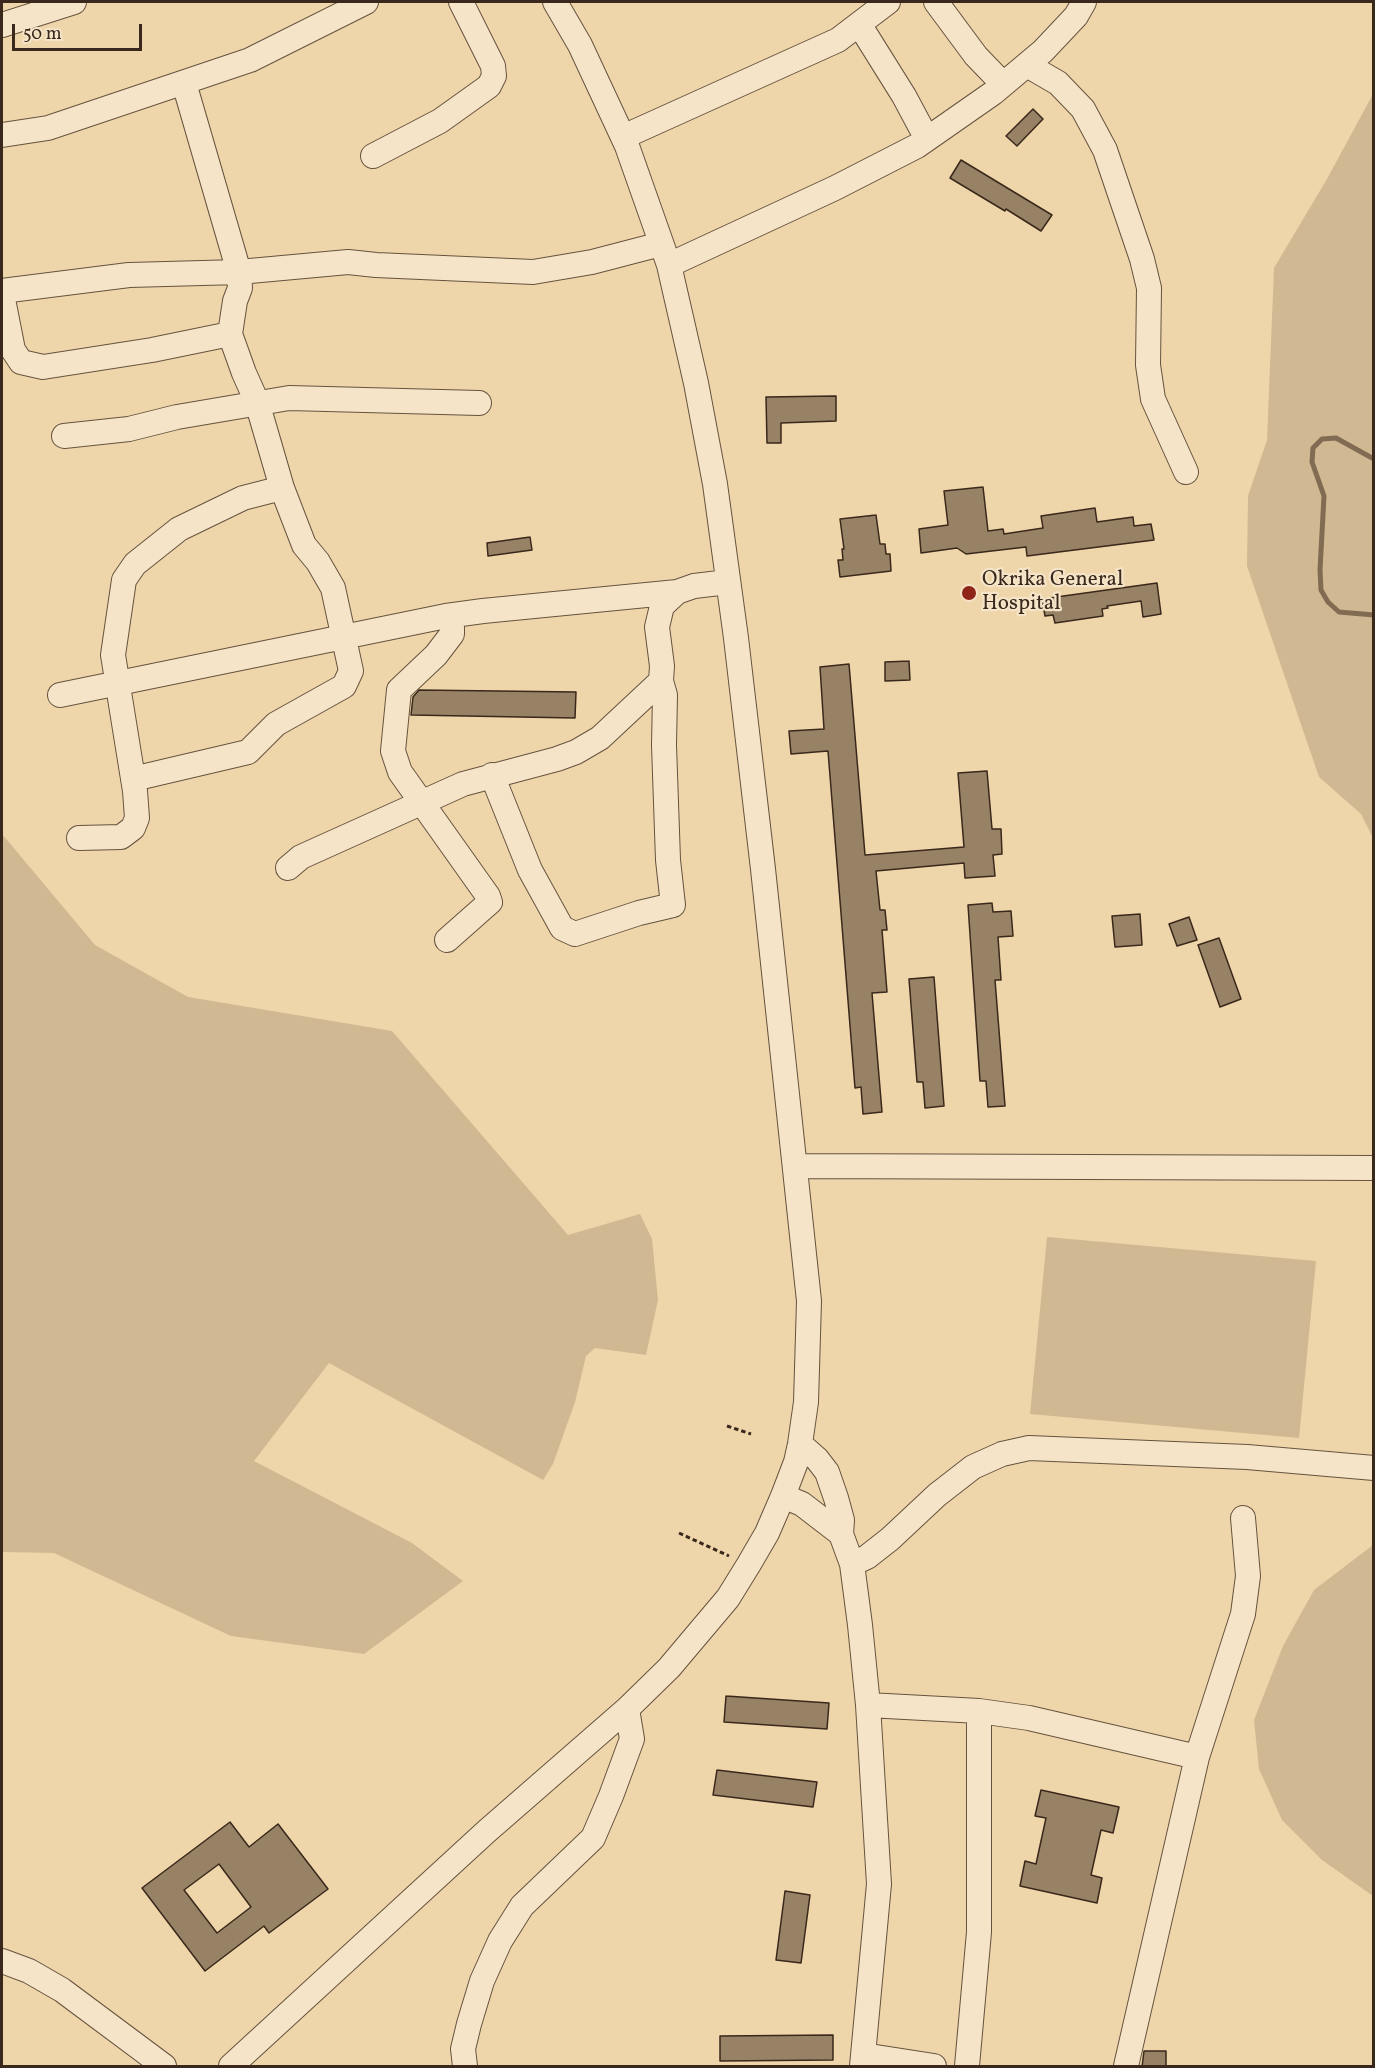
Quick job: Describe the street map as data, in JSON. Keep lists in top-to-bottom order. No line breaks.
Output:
{"places":["Okrika General Hospital"],"scale_bar":"50 m"}
